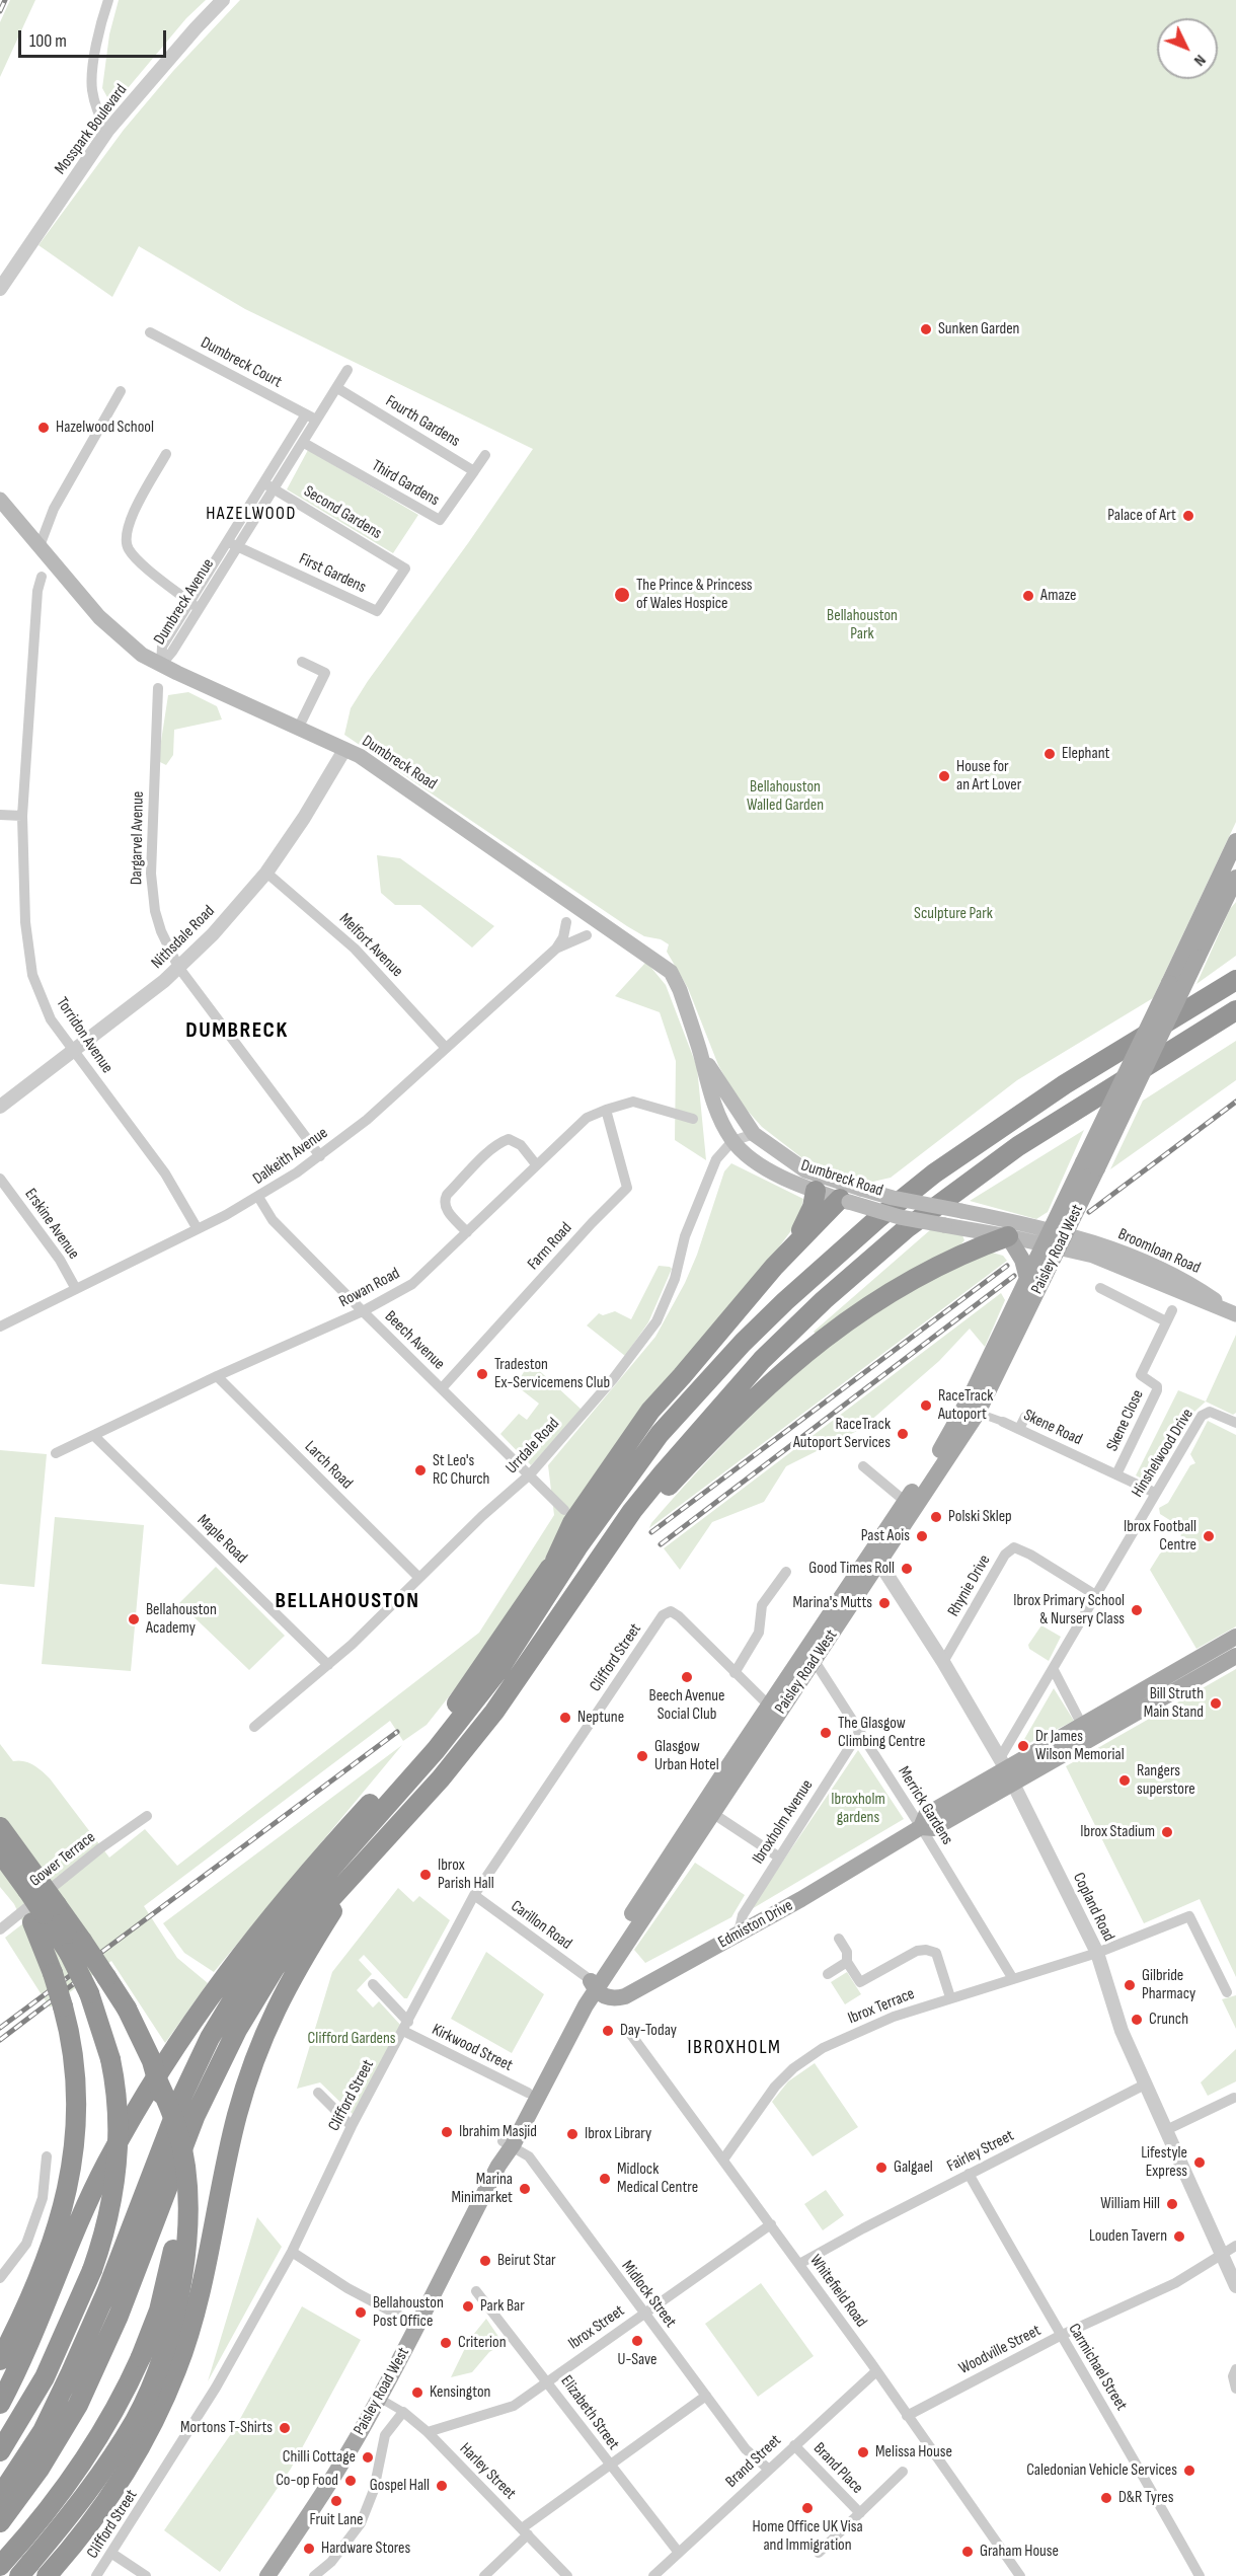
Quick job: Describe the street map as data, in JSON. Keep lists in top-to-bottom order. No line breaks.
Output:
{"streets":{"main road":["Dumbreck Road","Paisley Road West","Broomloan Road","Edmiston Drive"],"street":["Mosspark Boulevard","Dumbreck Court","Fourth Gardens","Third Gardens","Second Gardens","First Gardens","Dumbreck Avenue","Dargarvel Avenue","Nithsdale Road","Melfort Avenue","Torridon Avenue","Dalkeith Avenue","Erskine Avenue","Farm Road","Rowan Road","Beech Avenue","Skene Close","Skene Road","Urrdale Road","Hinshelwood Drive","Larch Road","Maple Road","Rhynie Drive","Clifford Street","Merrick Gardens","Ibroxholm Avenue","Gower Terrace","Copland Road","Carillon Road","Ibrox Terrace","Kirkwood Street","Fairley Street","Whitefield Road","Midlock Street","Ibrox Street","Woodville Street","Carmichael Street","Elizabeth Street","Brand Street","Brand Place","Harley Street"]},"crossings":[["Dumbreck Court","Dumbreck Avenue"],["Fourth Gardens","Third Gardens"],["Fourth Gardens","Dumbreck Avenue"],["Third Gardens","Dumbreck Avenue"],["Second Gardens","First Gardens"],["Second Gardens","Dumbreck Avenue"],["First Gardens","Dumbreck Avenue"],["Dumbreck Avenue","Dumbreck Road"],["Dumbreck Road","Nithsdale Road"],["Dumbreck Road","Paisley Road West"],["Dumbreck Road","Broomloan Road"],["Dumbreck Road","Urrdale Road"],["Dargarvel Avenue","Nithsdale Road"],["Dargarvel Avenue","Dalkeith Avenue"],["Nithsdale Road","Melfort Avenue"],["Nithsdale Road","Torridon Avenue"],["Melfort Avenue","Dalkeith Avenue"],["Torridon Avenue","Dalkeith Avenue"],["Dalkeith Avenue","Erskine Avenue"],["Dalkeith Avenue","Beech Avenue"],["Farm Road","Rowan Road"],["Farm Road","Beech Avenue"],["Paisley Road West","Broomloan Road"],["Paisley Road West","Merrick Gardens"],["Paisley Road West","Copland Road"],["Paisley Road West","Edmiston Drive"],["Paisley Road West","Carillon Road"],["Paisley Road West","Kirkwood Street"],["Paisley Road West","Midlock Street"],["Paisley Road West","Harley Street"],["Rowan Road","Beech Avenue"],["Rowan Road","Larch Road"],["Rowan Road","Maple Road"],["Beech Avenue","Urrdale Road"],["Skene Close","Skene Road"],["Skene Road","Hinshelwood Drive"],["Urrdale Road","Larch Road"],["Urrdale Road","Maple Road"],["Hinshelwood Drive","Rhynie Drive"],["Hinshelwood Drive","Copland Road"],["Hinshelwood Drive","Edmiston Drive"],["Rhynie Drive","Copland Road"],["Clifford Street","Carillon Road"],["Clifford Street","Kirkwood Street"],["Merrick Gardens","Ibroxholm Avenue"],["Merrick Gardens","Edmiston Drive"],["Merrick Gardens","Ibrox Terrace"],["Ibroxholm Avenue","Edmiston Drive"],["Copland Road","Edmiston Drive"],["Copland Road","Ibrox Terrace"],["Copland Road","Fairley Street"],["Copland Road","Woodville Street"],["Edmiston Drive","Carillon Road"],["Ibrox Terrace","Whitefield Road"],["Fairley Street","Whitefield Road"],["Fairley Street","Carmichael Street"],["Whitefield Road","Ibrox Street"],["Whitefield Road","Woodville Street"],["Whitefield Road","Brand Street"],["Midlock Street","Ibrox Street"],["Midlock Street","Brand Street"],["Ibrox Street","Elizabeth Street"],["Ibrox Street","Harley Street"],["Woodville Street","Carmichael Street"],["Elizabeth Street","Brand Street"],["Brand Street","Brand Place"]],"districts":["HAZELWOOD","DUMBRECK","BELLAHOUSTON","IBROXHOLM"],"parks":["Bellahouston Park","Bellahouston Walled Garden","Sculpture Park","Ibroxholm gardens","Clifford Gardens"],"places":["Sunken Garden","Hazelwood School","Palace of Art","The Prince & Princess of Wales Hospice","Amaze","Elephant","House for an Art Lover","Tradeston Ex-Servicemens Club","RaceTrack Autoport","RaceTrack Autoport Services","St Leo's RC Church","Polski Sklep","Past Aois","Ibrox Football Centre","Good Times Roll","Marina's Mutts","Ibrox Primary School & Nursery Class","Bellahouston Academy","Beech Avenue Social Club","Bill Struth Main Stand","Neptune","The Glasgow Climbing Centre","Dr James Wilson Memorial","Glasgow Urban Hotel","Rangers superstore","Ibrox Stadium","Ibrox Parish Hall","Gilbride Pharmacy","Crunch","Day-Today","Ibrahim Masjid","Ibrox Library","Lifestyle Express","Galgael","Midlock Medical Centre","Marina Minimarket","William Hill","Louden Tavern","Beirut Star","Park Bar","Bellahouston Post Office","U-Save","Criterion","Kensington","Mortons T-Shirts","Melissa House","Chilli Cottage","Caledonian Vehicle Services","Co-op Food","Gospel Hall","D&R Tyres","Fruit Lane","Home Office UK Visa and Immigration","Hardware Stores","Graham House"],"scale_bar":"100 m","north":"bottom right"}
